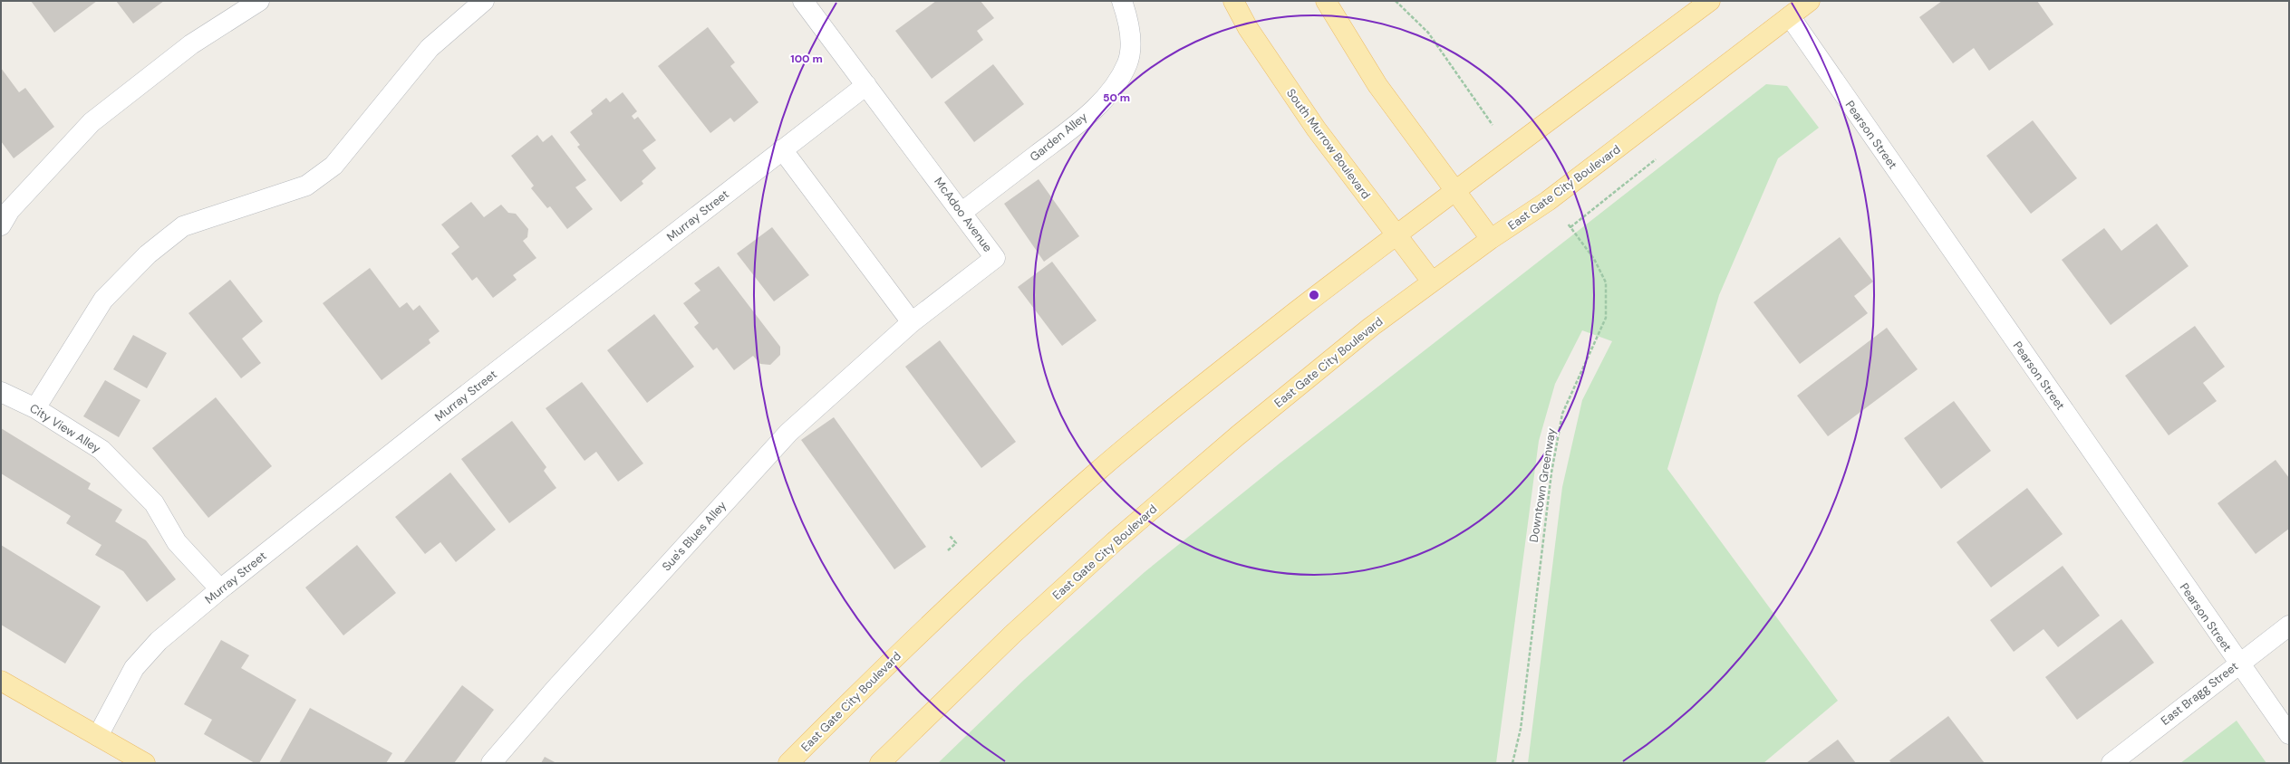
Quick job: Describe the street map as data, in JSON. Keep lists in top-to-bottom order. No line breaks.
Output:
{"streets":{"main road":["South Murrow Boulevard","East Gate City Boulevard"],"street":["Pearson Street","Garden Alley","McAdoo Avenue","Murray Street","City View Alley","Sue's Blues Alley","East Bragg Street"],"path":["Downtown Greenway"]},"crossings":[["Pearson Street","East Gate City Boulevard"],["Pearson Street","East Bragg Street"],["Garden Alley","McAdoo Avenue"],["South Murrow Boulevard","East Gate City Boulevard"],["McAdoo Avenue","Murray Street"],["McAdoo Avenue","Sue's Blues Alley"],["Murray Street","City View Alley"]],"rings":["100 m","50 m"]}
